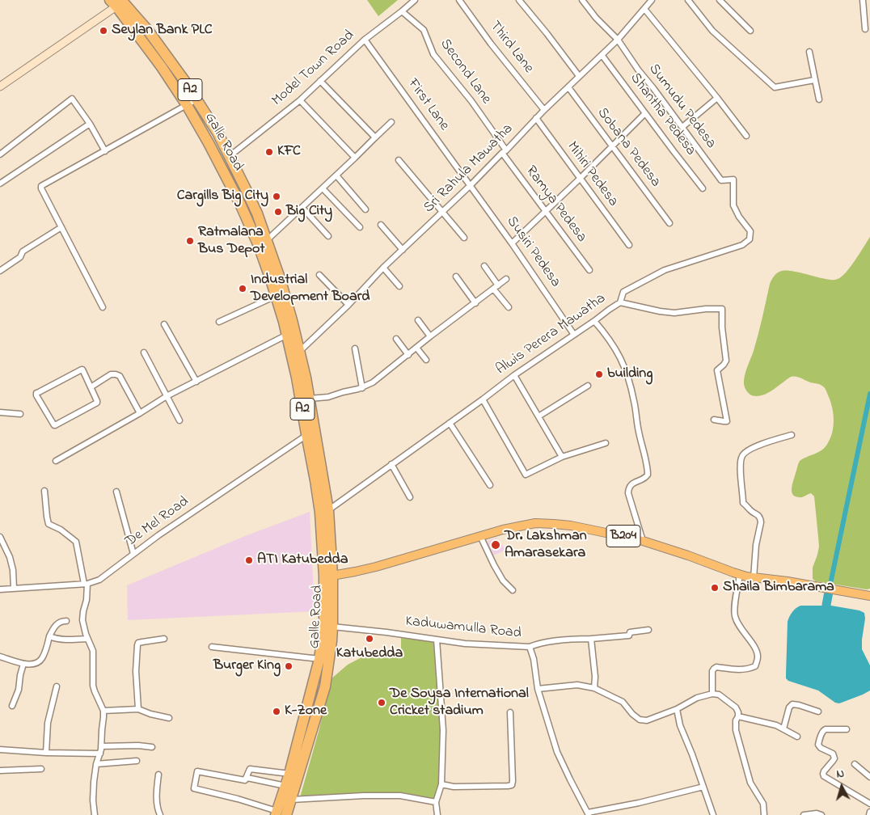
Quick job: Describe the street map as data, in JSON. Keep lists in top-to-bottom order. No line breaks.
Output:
{"streets":{"highway":["A2","Galle Road"],"main road":["B204"],"street":["Third Lane","Model Town Road","Second Lane","First Lane","Sumudu Pedesa","Shantha Pedesa","Sobana Pedesa","Sri Rahula Mawatha","Mihiri Pedesa","Ramya Pedesa","Susiri Pedesa","Alwis Perera Mawatha","De Mel Road","Kaduwamulla Road"]},"crossings":[["Third Lane","Sri Rahula Mawatha"],["Model Town Road","Second Lane"],["Model Town Road","First Lane"],["Model Town Road","Galle Road"],["Second Lane","Sri Rahula Mawatha"],["Second Lane","Ramya Pedesa"],["A2","Galle Road"],["A2","De Mel Road"],["A2","B204"],["First Lane","Sri Rahula Mawatha"],["First Lane","Susiri Pedesa"],["Sumudu Pedesa","Sri Rahula Mawatha"],["Sumudu Pedesa","Alwis Perera Mawatha"],["Shantha Pedesa","Sri Rahula Mawatha"],["Galle Road","Sri Rahula Mawatha"],["Galle Road","Alwis Perera Mawatha"],["Galle Road","De Mel Road"],["Galle Road","B204"],["Galle Road","Kaduwamulla Road"],["Sobana Pedesa","Sri Rahula Mawatha"],["Sri Rahula Mawatha","Mihiri Pedesa"],["Sri Rahula Mawatha","Ramya Pedesa"],["Sri Rahula Mawatha","Susiri Pedesa"],["Susiri Pedesa","Alwis Perera Mawatha"]],"places":["Seylan Bank PLC","KFC","Cargills Big City","Big City","Ratmalana Bus Depot","Industrial Development Board","building","Dr. Lakshman Amarasekara","ATI Katubedda","Shaila Bimbarama","Katubedda","Burger King","De Soysa International Cricket stadium","K-Zone"],"north":"top"}
